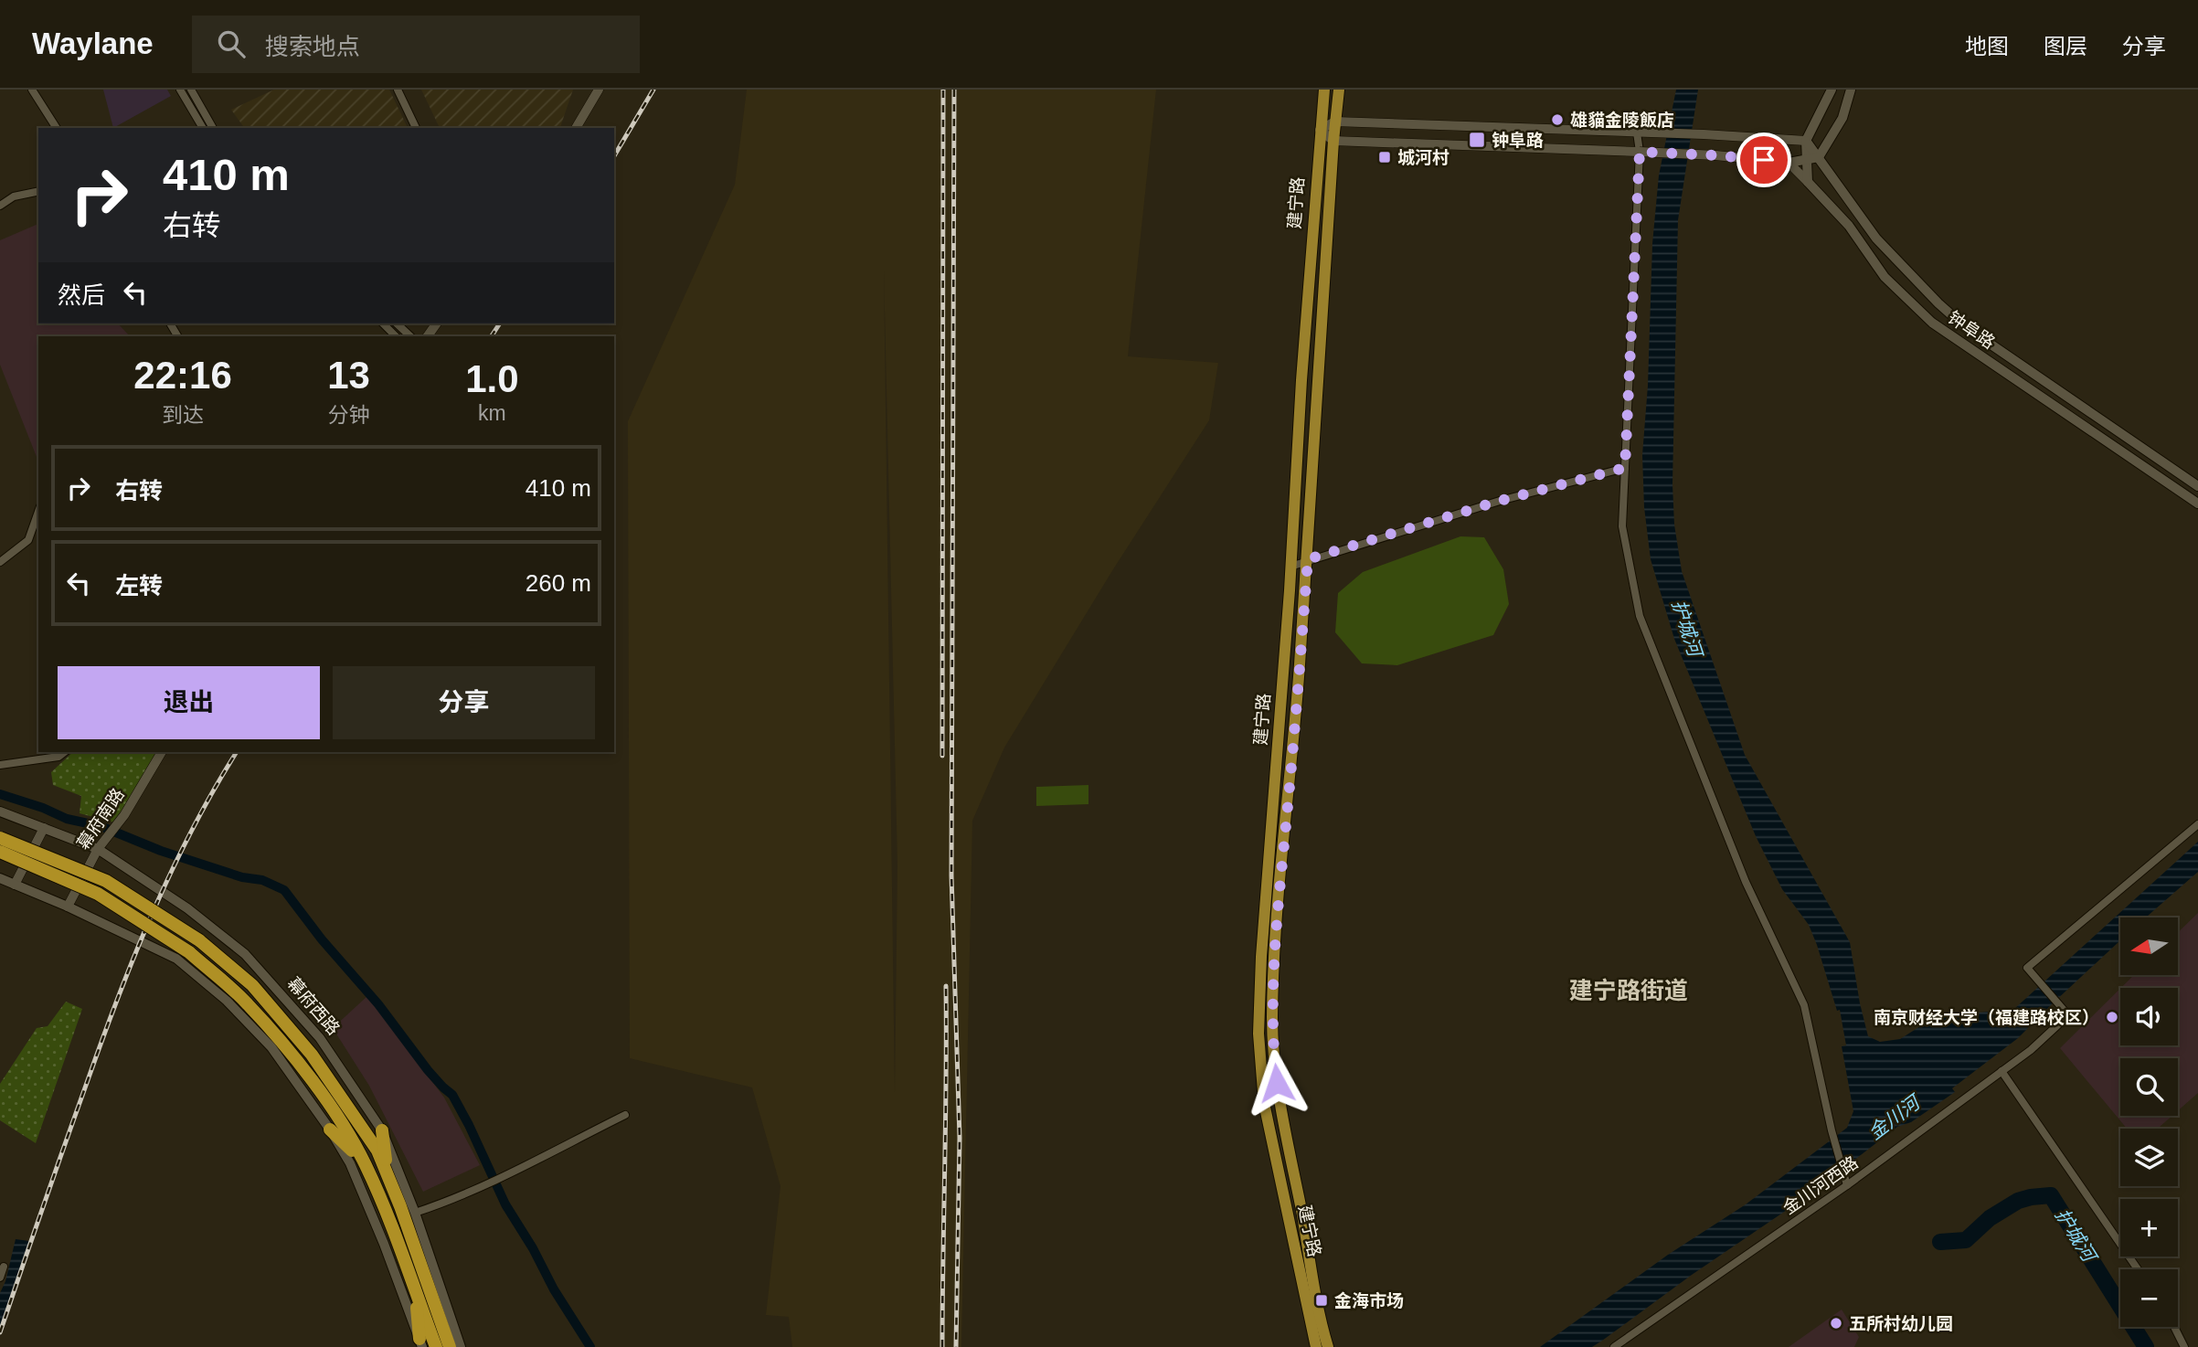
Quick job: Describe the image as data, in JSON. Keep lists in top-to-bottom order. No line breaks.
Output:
{"streets":{"highway":["幕府西路"],"main road":["建宁路","钟阜路"],"street":["幕府南路","金川河西路"]},"crossings":[["幕府南路","幕府西路"]],"districts":["建宁路街道"],"water":["护城河","金川河"],"places":{"other":["雄貓金陵飯店","南京财经大学（福建路校区）","五所村幼儿园"],"transit":["钟阜路","城河村","金海市场"]},"north":"left","page":{"header":"Waylane","search":"搜索地点","nav":["地图","图层","分享"],"turn":["410 m","右转"],"then":"然后","eta":["22:16","到达","13","分钟","1.0","km"],"list":[{"name":"右转","value":"410 m"},{"name":"左转","value":"260 m"}],"buttons":["退出","分享"],"map_buttons":["+","−"]}}
